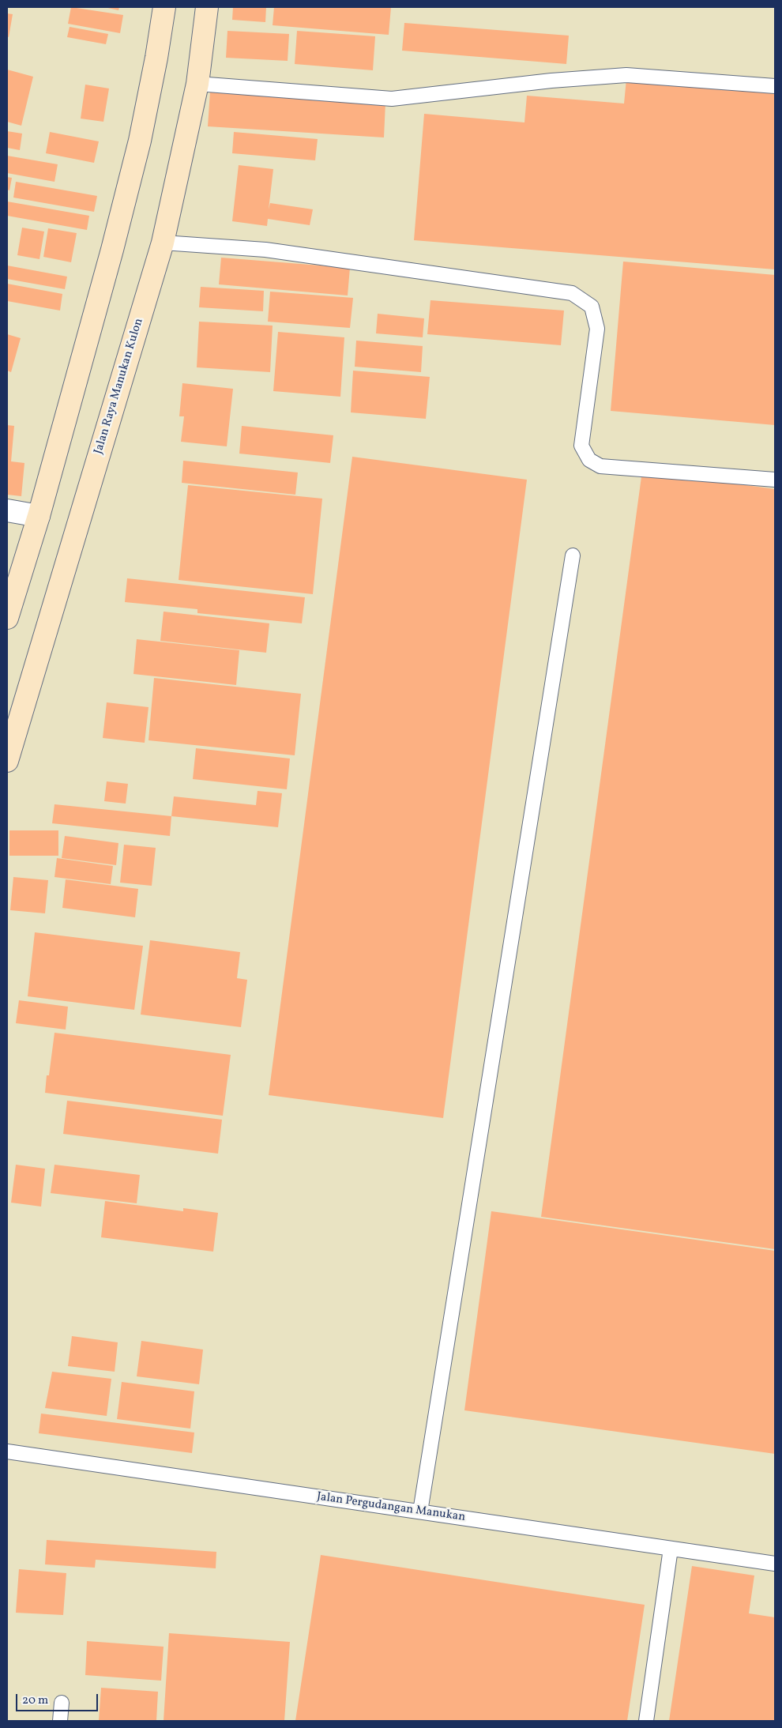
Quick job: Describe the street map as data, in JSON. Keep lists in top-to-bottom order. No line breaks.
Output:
{"streets":{"main road":["Jalan Raya Manukan Kulon"],"lane":["Jalan Pergudangan Manukan"]},"scale_bar":"20 m"}
